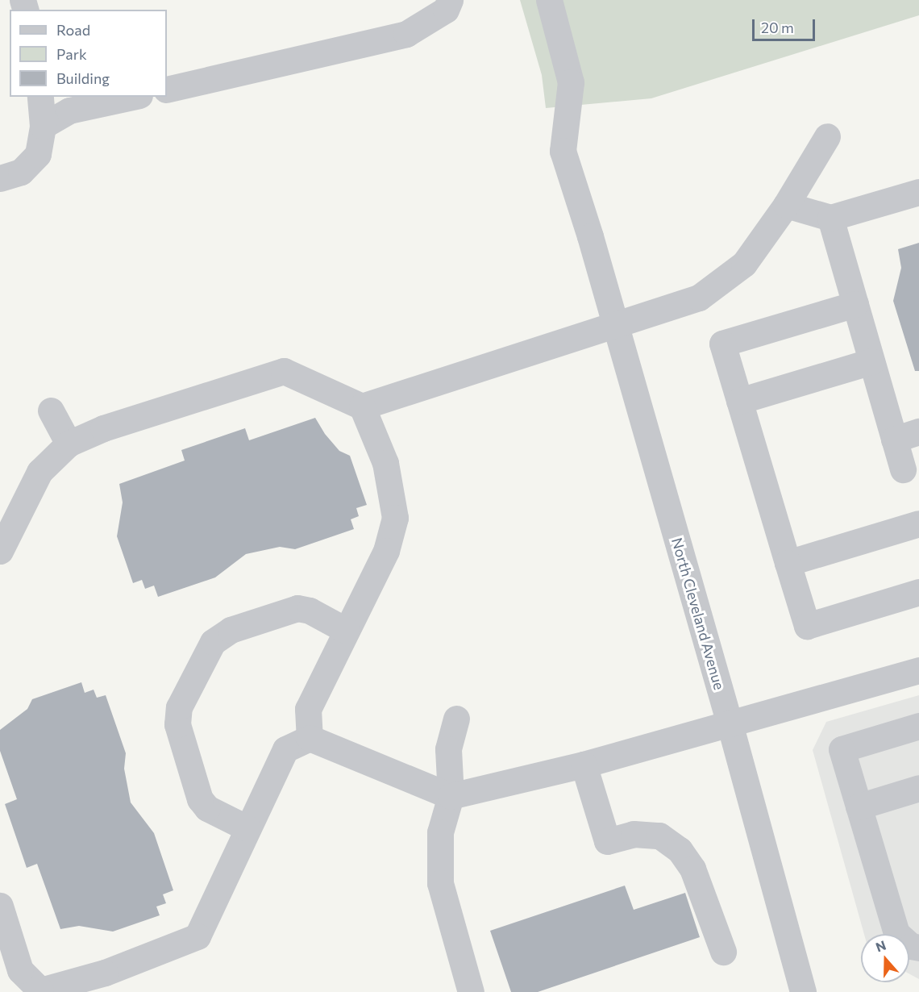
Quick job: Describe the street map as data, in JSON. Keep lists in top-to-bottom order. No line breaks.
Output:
{"streets":{"street":["North Cleveland Avenue"]},"legend":["Road","Park","Building"],"scale_bar":"20 m","north":"top"}
